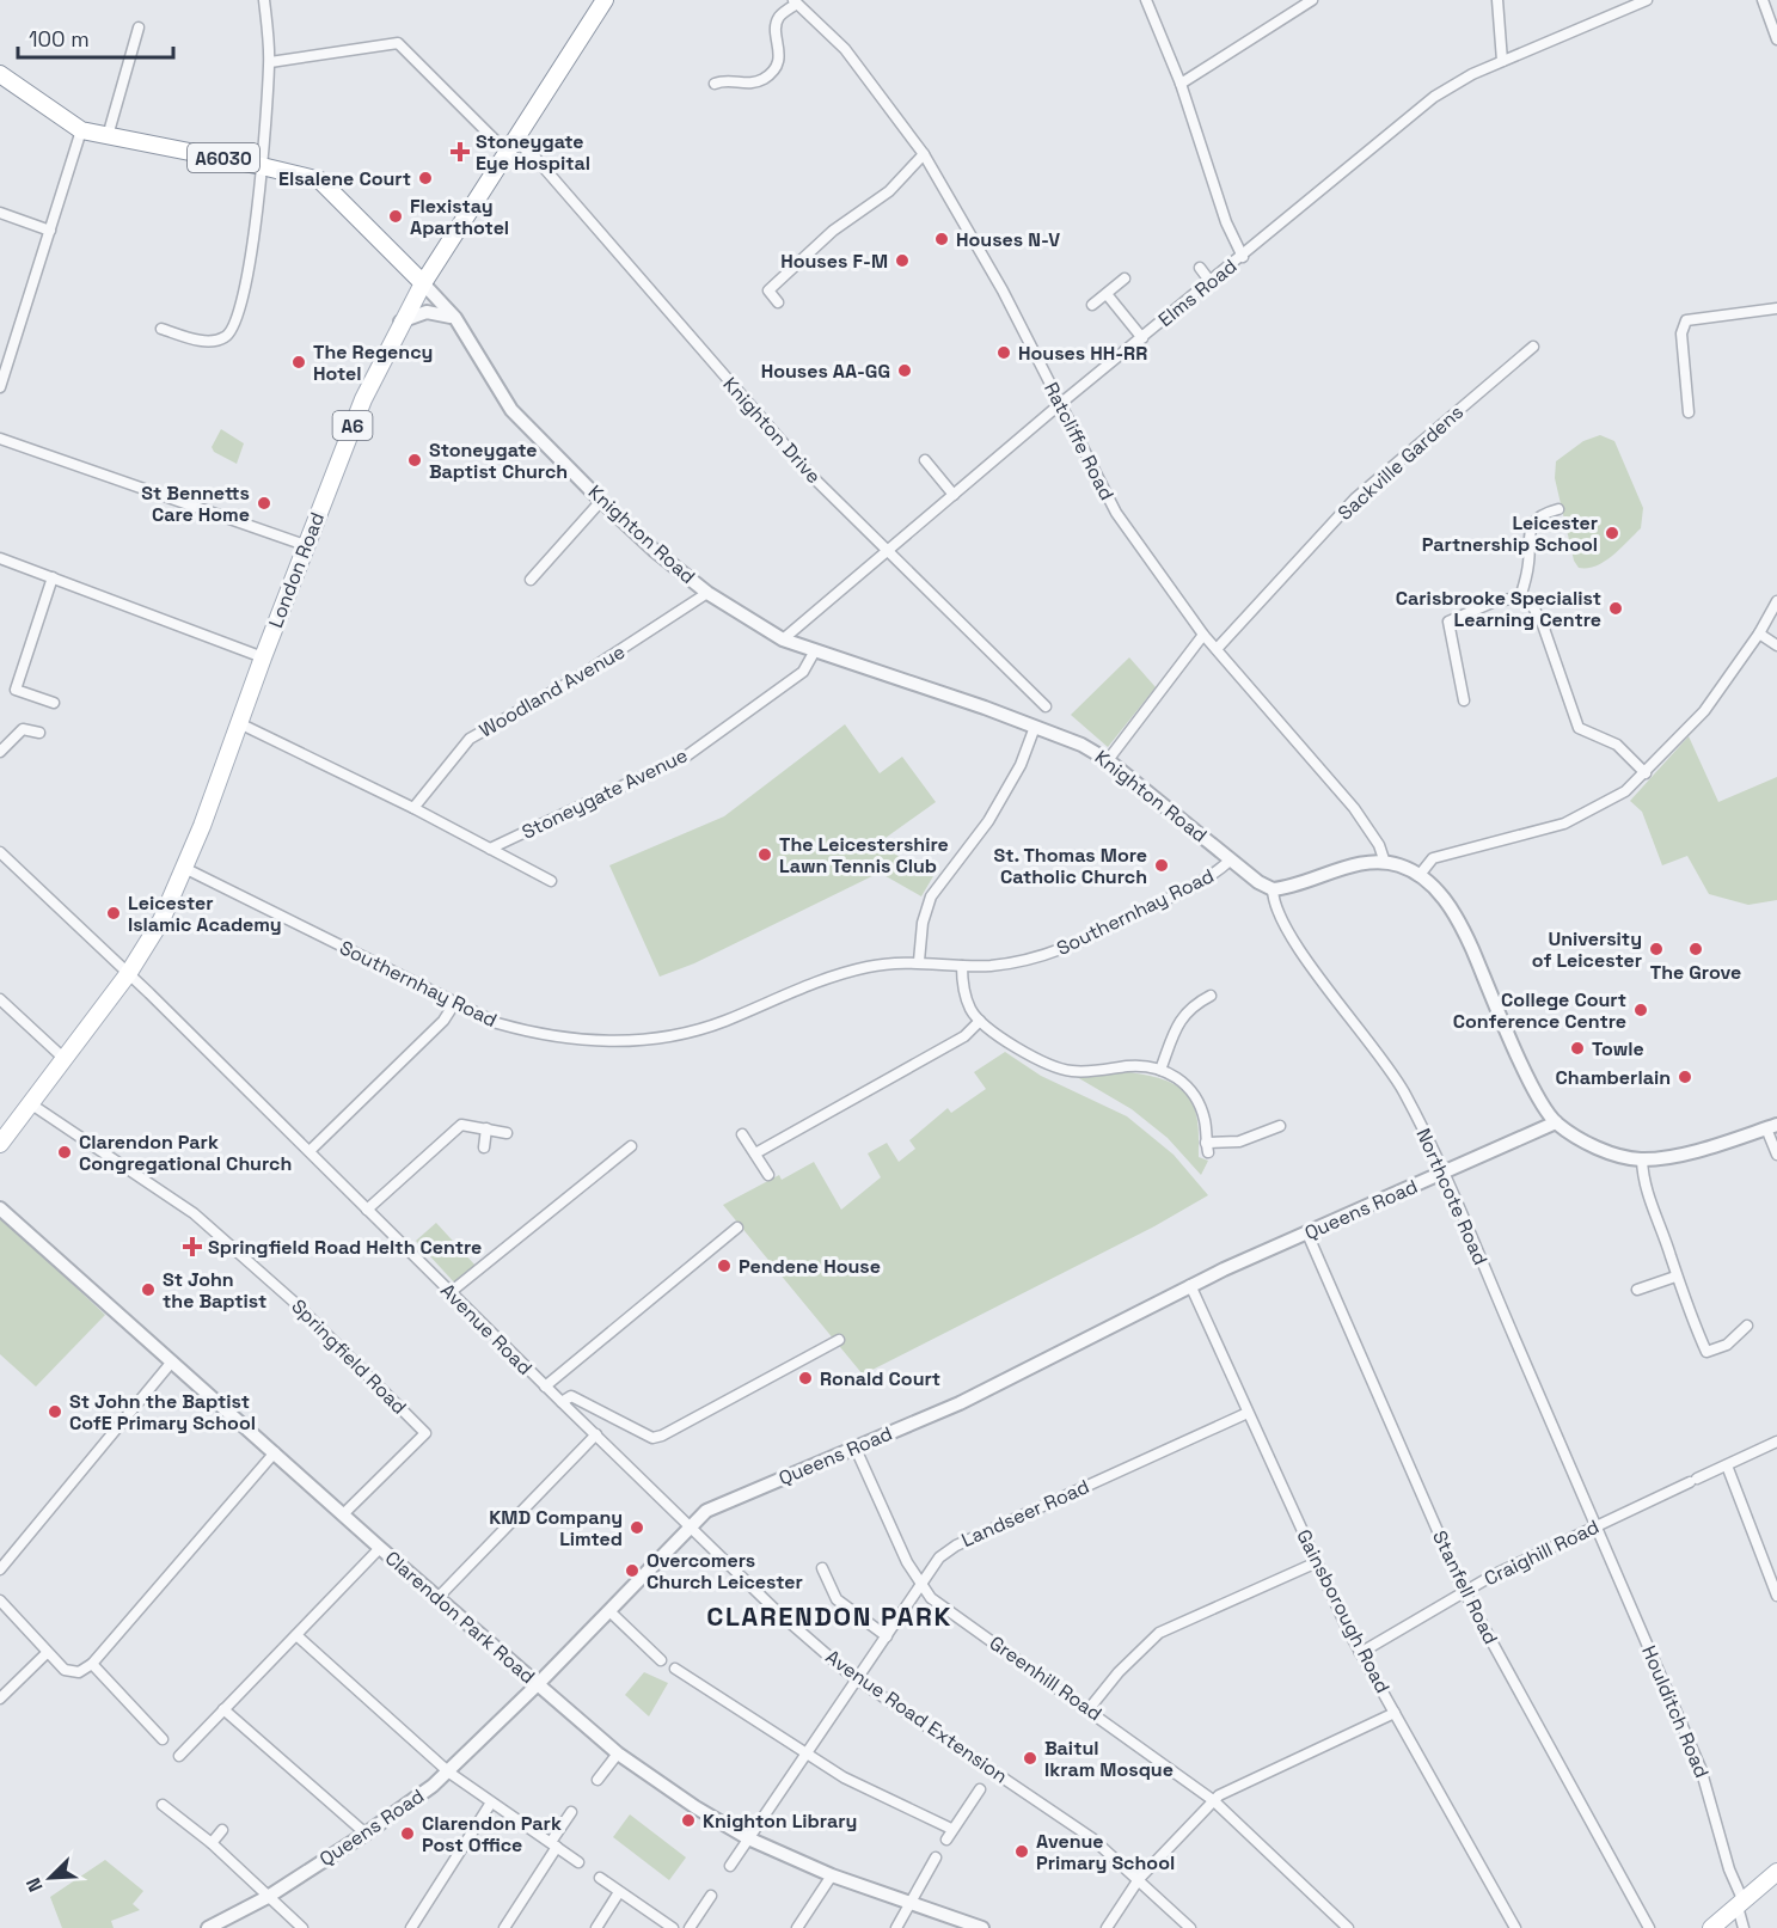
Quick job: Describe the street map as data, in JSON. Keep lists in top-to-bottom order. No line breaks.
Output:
{"streets":{"main road":["A6030","A6","London Road"],"street":["Elms Road","Knighton Drive","Ratcliffe Road","Sackville Gardens","Knighton Road","Woodland Avenue","Stoneygate Avenue","Southernhay Road","Northcote Road","Queens Road","Avenue Road","Springfield Road","Landseer Road","Craighill Road","Stanfell Road","Gainsborough Road","Clarendon Park Road","Greenhill Road","Houlditch Road","Avenue Road Extension"]},"crossings":[["A6030","Knighton Road"],["A6030","London Road"],["Elms Road","Knighton Drive"],["Elms Road","Ratcliffe Road"],["Elms Road","Knighton Road"],["Knighton Drive","London Road"],["Ratcliffe Road","Sackville Gardens"],["Knighton Road","London Road"],["Knighton Road","Woodland Avenue"],["Knighton Road","Stoneygate Avenue"],["Knighton Road","Southernhay Road"],["Knighton Road","Northcote Road"],["London Road","Southernhay Road"],["London Road","Avenue Road"],["London Road","Springfield Road"],["Northcote Road","Queens Road"],["Northcote Road","Craighill Road"],["Northcote Road","Houlditch Road"],["Queens Road","Stanfell Road"],["Queens Road","Gainsborough Road"],["Queens Road","Clarendon Park Road"],["Queens Road","Greenhill Road"],["Queens Road","Avenue Road Extension"],["Avenue Road","Avenue Road Extension"],["Springfield Road","Clarendon Park Road"],["Landseer Road","Gainsborough Road"],["Landseer Road","Clarendon Park Road"],["Landseer Road","Greenhill Road"],["Landseer Road","Avenue Road Extension"],["Craighill Road","Stanfell Road"],["Craighill Road","Gainsborough Road"],["Craighill Road","Houlditch Road"]],"districts":["CLARENDON PARK"],"places":{"health":["Stoneygate Eye Hospital","Springfield Road Helth Centre"],"other":["Elsalene Court","Flexistay Aparthotel","Houses N-V","Houses F-M","Houses HH-RR","The Regency Hotel","Houses AA-GG","Stoneygate Baptist Church","St Bennetts Care Home","Leicester Partnership School","Carisbrooke Specialist Learning Centre","The Leicestershire Lawn Tennis Club","St. Thomas More Catholic Church","Leicester Islamic Academy","University of Leicester","The Grove","College Court Conference Centre","Towle","Chamberlain","Clarendon Park Congregational Church","Pendene House","St John the Baptist","Ronald Court","St John the Baptist CofE Primary School","KMD Company Limted","Overcomers Church Leicester","Baitul Ikram Mosque","Knighton Library","Clarendon Park Post Office","Avenue Primary School"]},"scale_bar":"100 m","north":"bottom left"}
